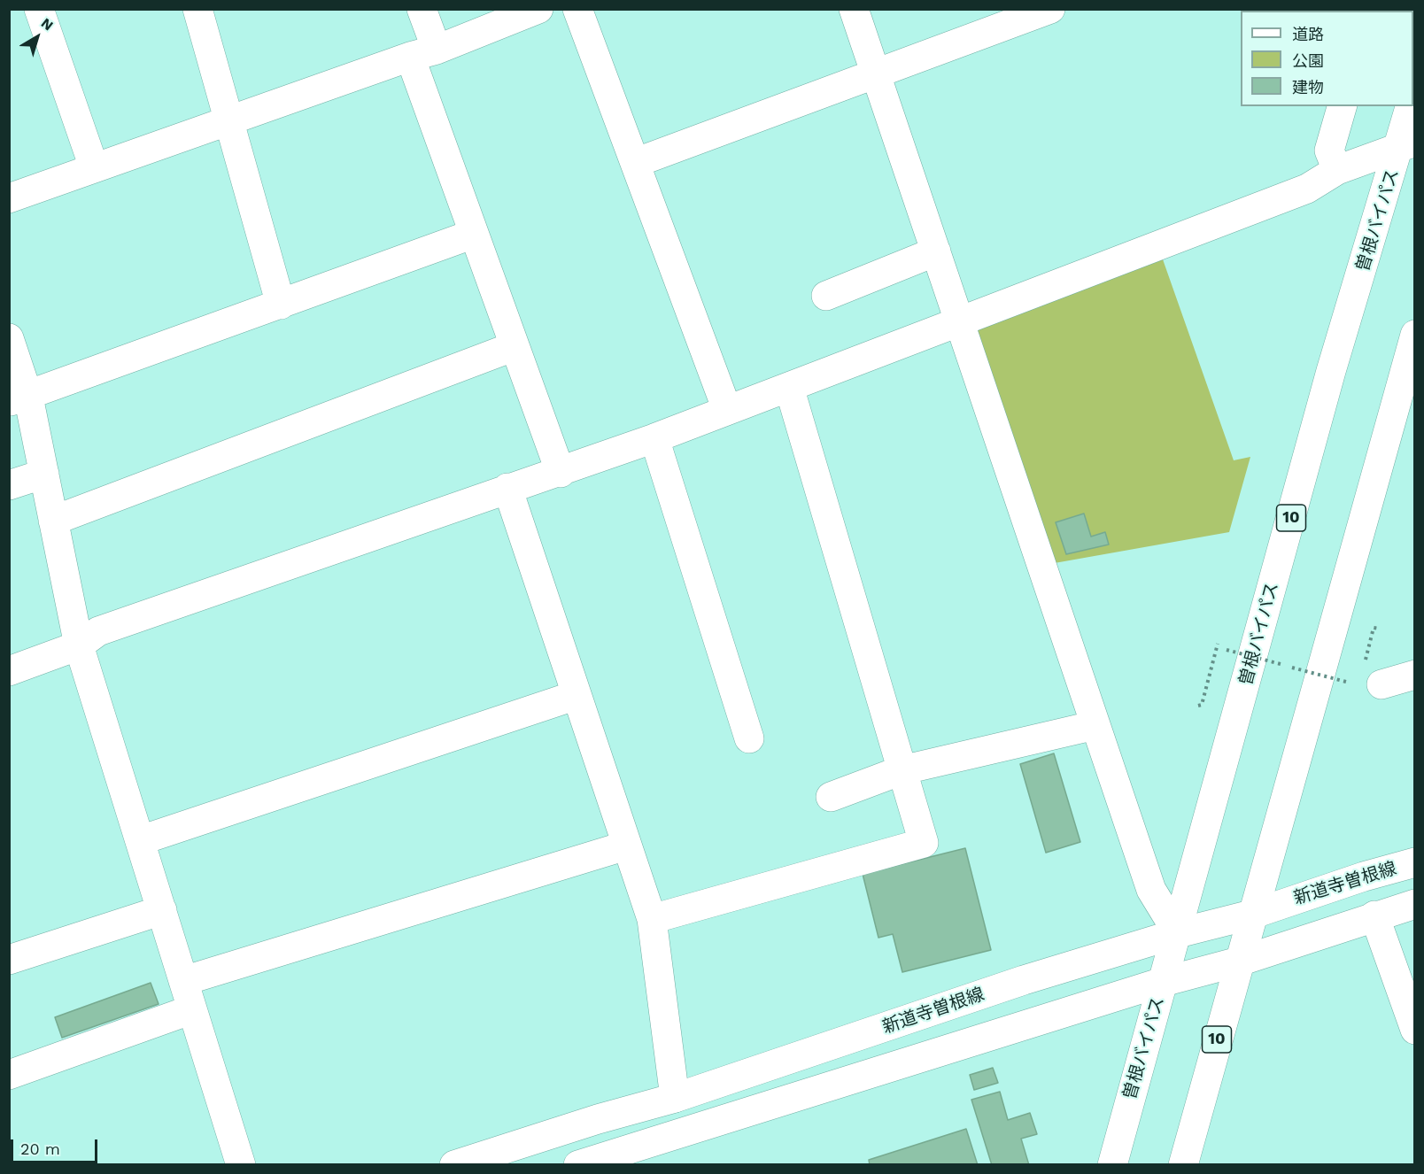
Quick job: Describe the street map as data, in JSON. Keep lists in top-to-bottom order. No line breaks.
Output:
{"streets":{"main road":["曽根バイパス","10","新道寺曽根線"]},"crossings":[["曽根バイパス","新道寺曽根線"],["10","新道寺曽根線"]],"legend":["道路","公園","建物"],"scale_bar":"20 m","north":"top right"}
